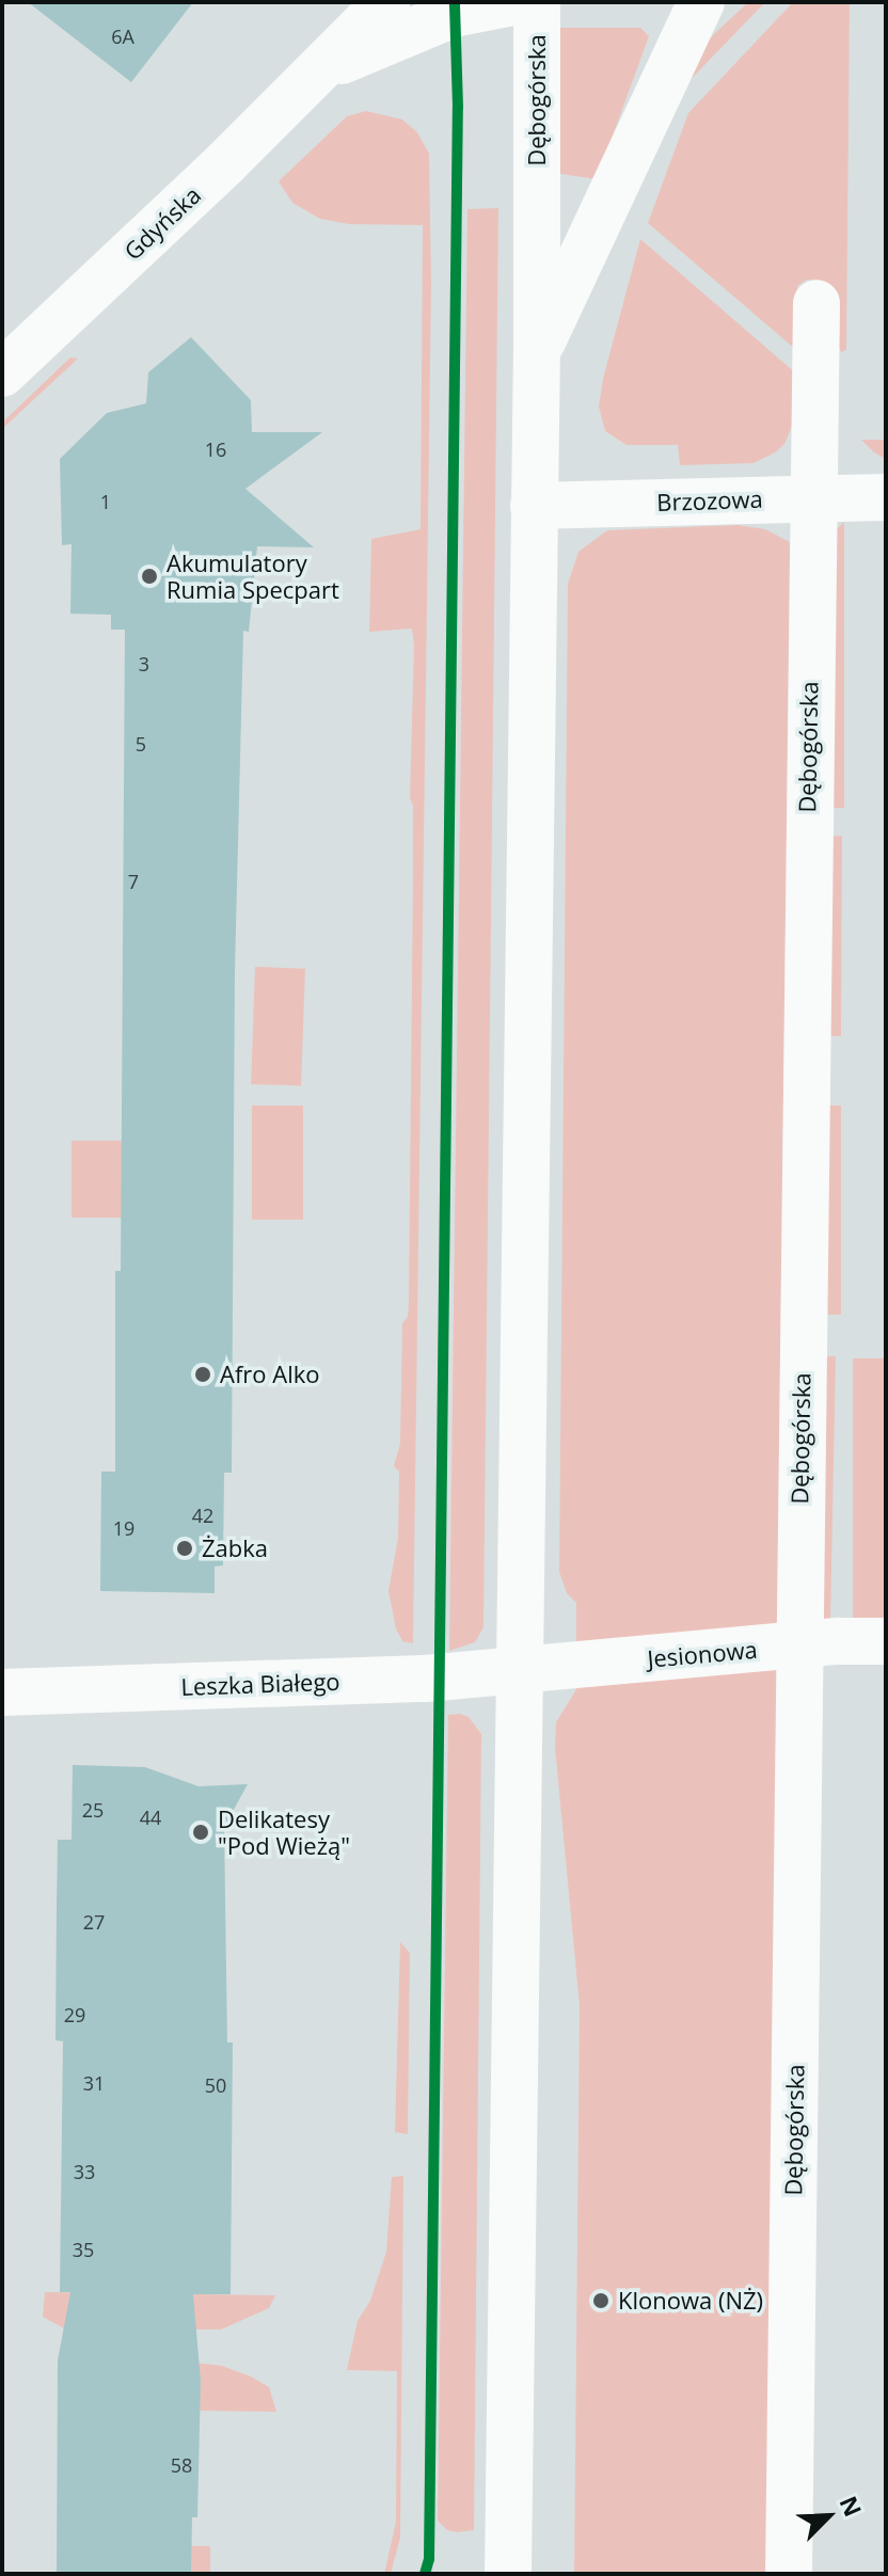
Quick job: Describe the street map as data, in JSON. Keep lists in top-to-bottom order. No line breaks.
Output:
{"streets":{"street":["Dębogórska","Gdyńska","Brzozowa","Jesionowa","Leszka Białego"]},"crossings":[["Dębogórska","Brzozowa"],["Dębogórska","Jesionowa"],["Dębogórska","Leszka Białego"],["Jesionowa","Leszka Białego"]],"places":["Akumulatory Rumia Specpart","Afro Alko","Żabka","Delikatesy \"Pod Wieżą\"","Klonowa (NŻ)"],"house_numbers":["6A","16","1","3","5","7","42","19","25","44","27","29","31","50","33","35","58"],"north":"top right"}
